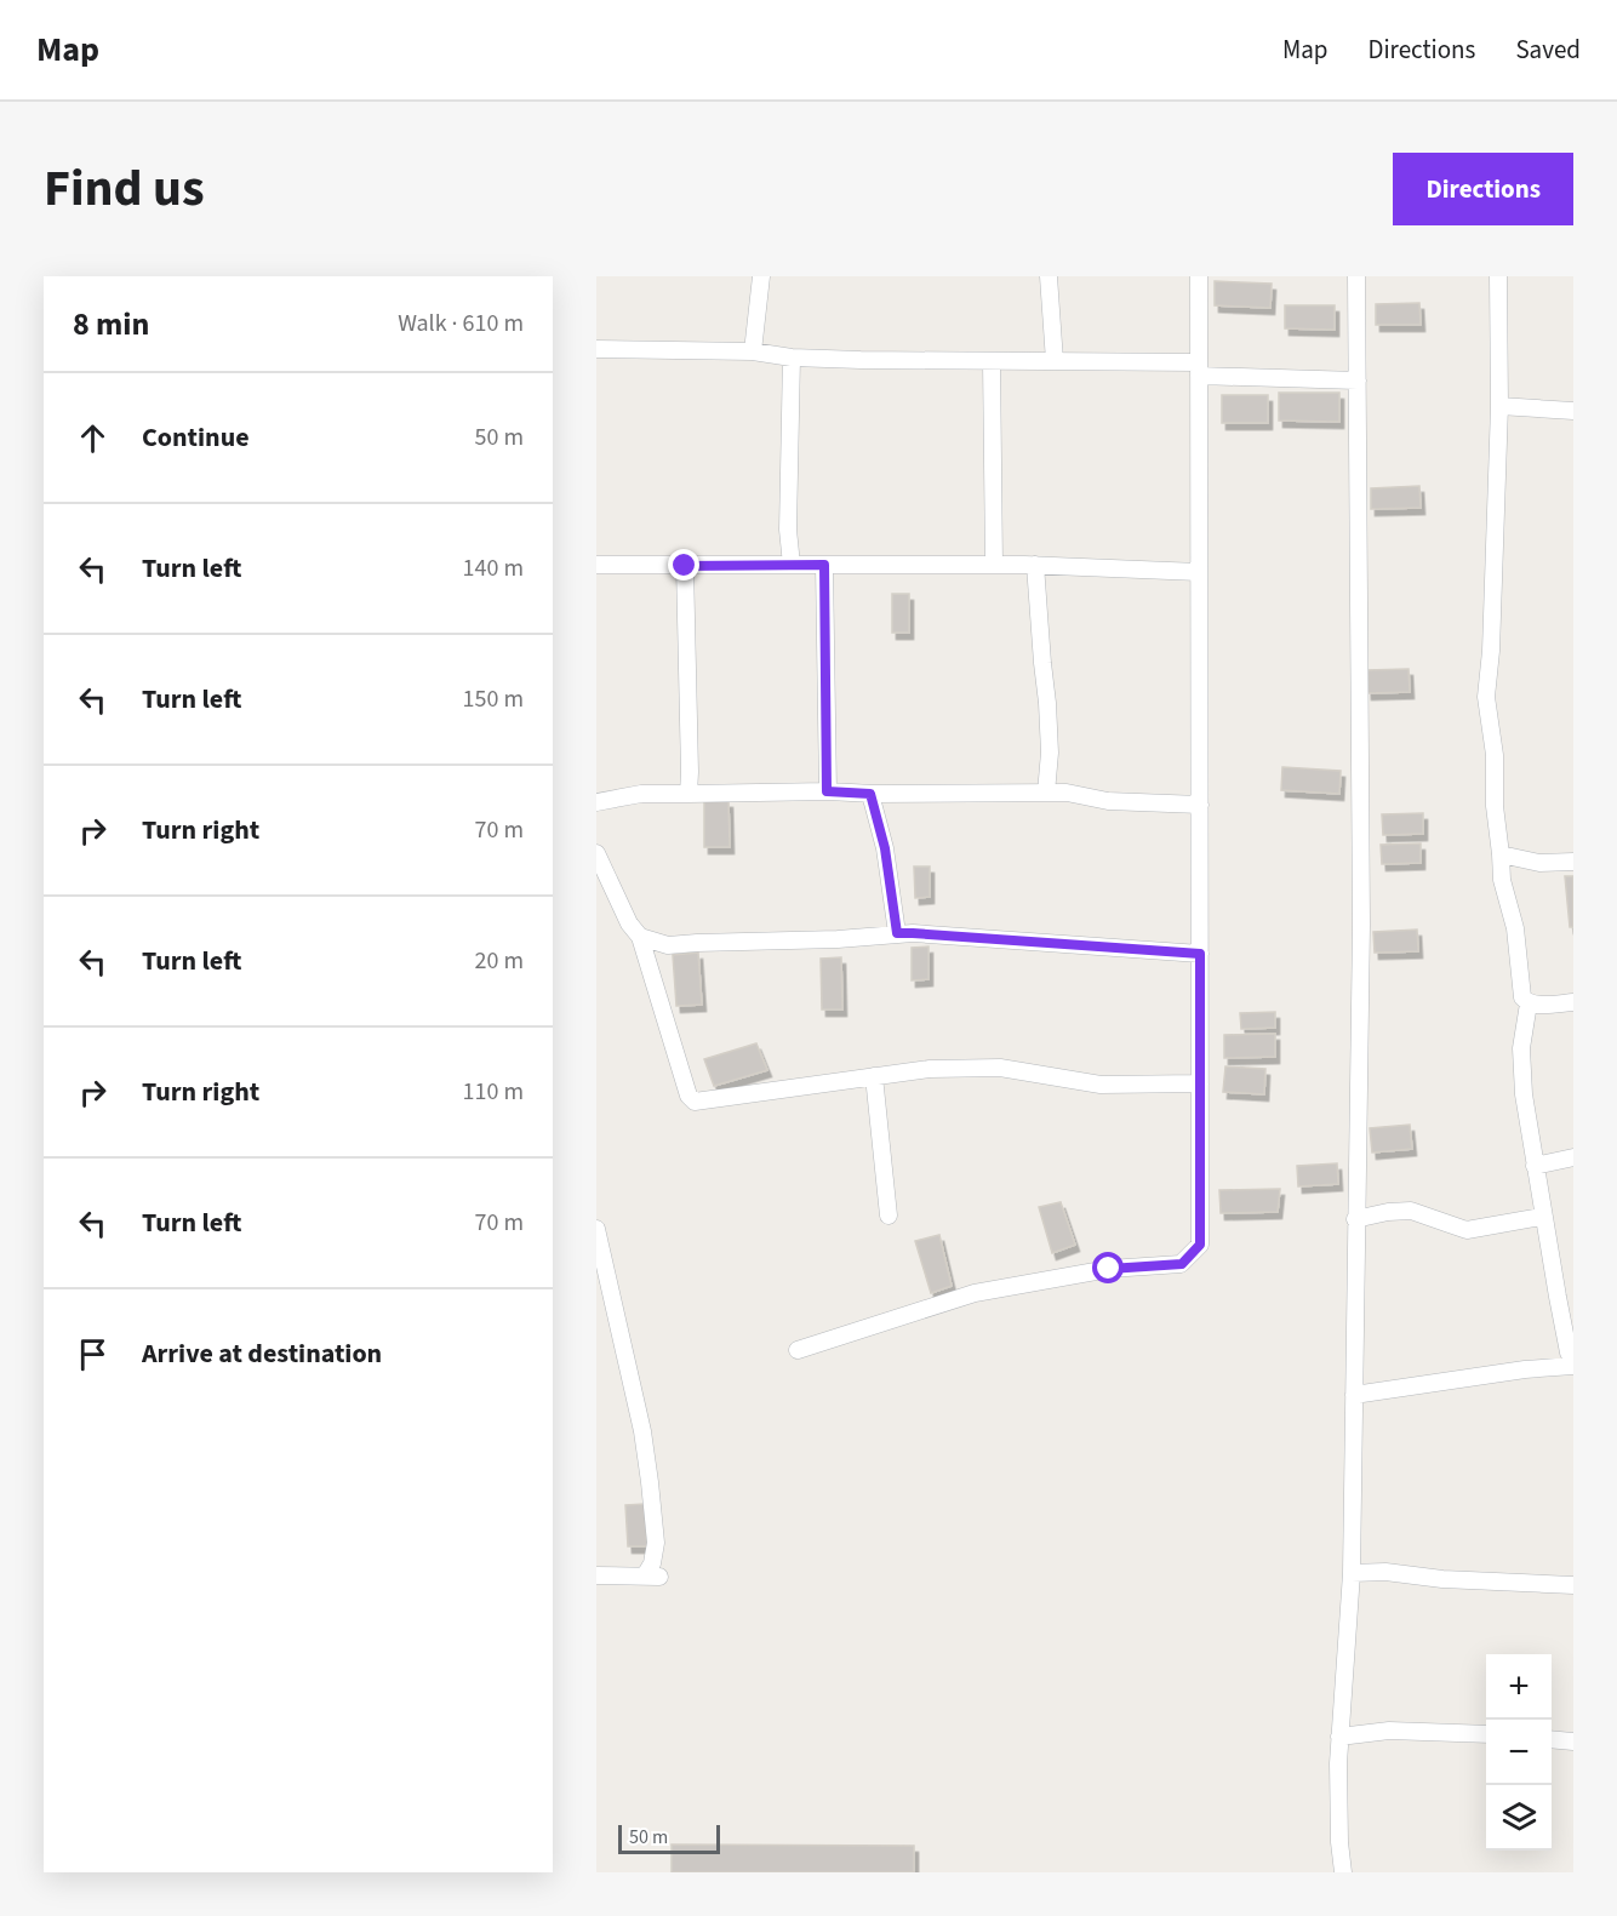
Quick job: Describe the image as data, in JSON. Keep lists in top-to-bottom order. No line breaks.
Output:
{"scale_bar":"50 m","page":{"header":"Map","nav":["Map","Directions","Saved"],"title":"Find us","buttons":"Directions","heading":["8 min","Walk · 610 m"],"list":[["Continue","50 m"],["Turn left","140 m"],["Turn left","150 m"],["Turn right","70 m"],["Turn left","20 m"],["Turn right","110 m"],["Turn left","70 m"],"Arrive at destination"],"map_buttons":["+","−"],"scale":"50 m"}}
